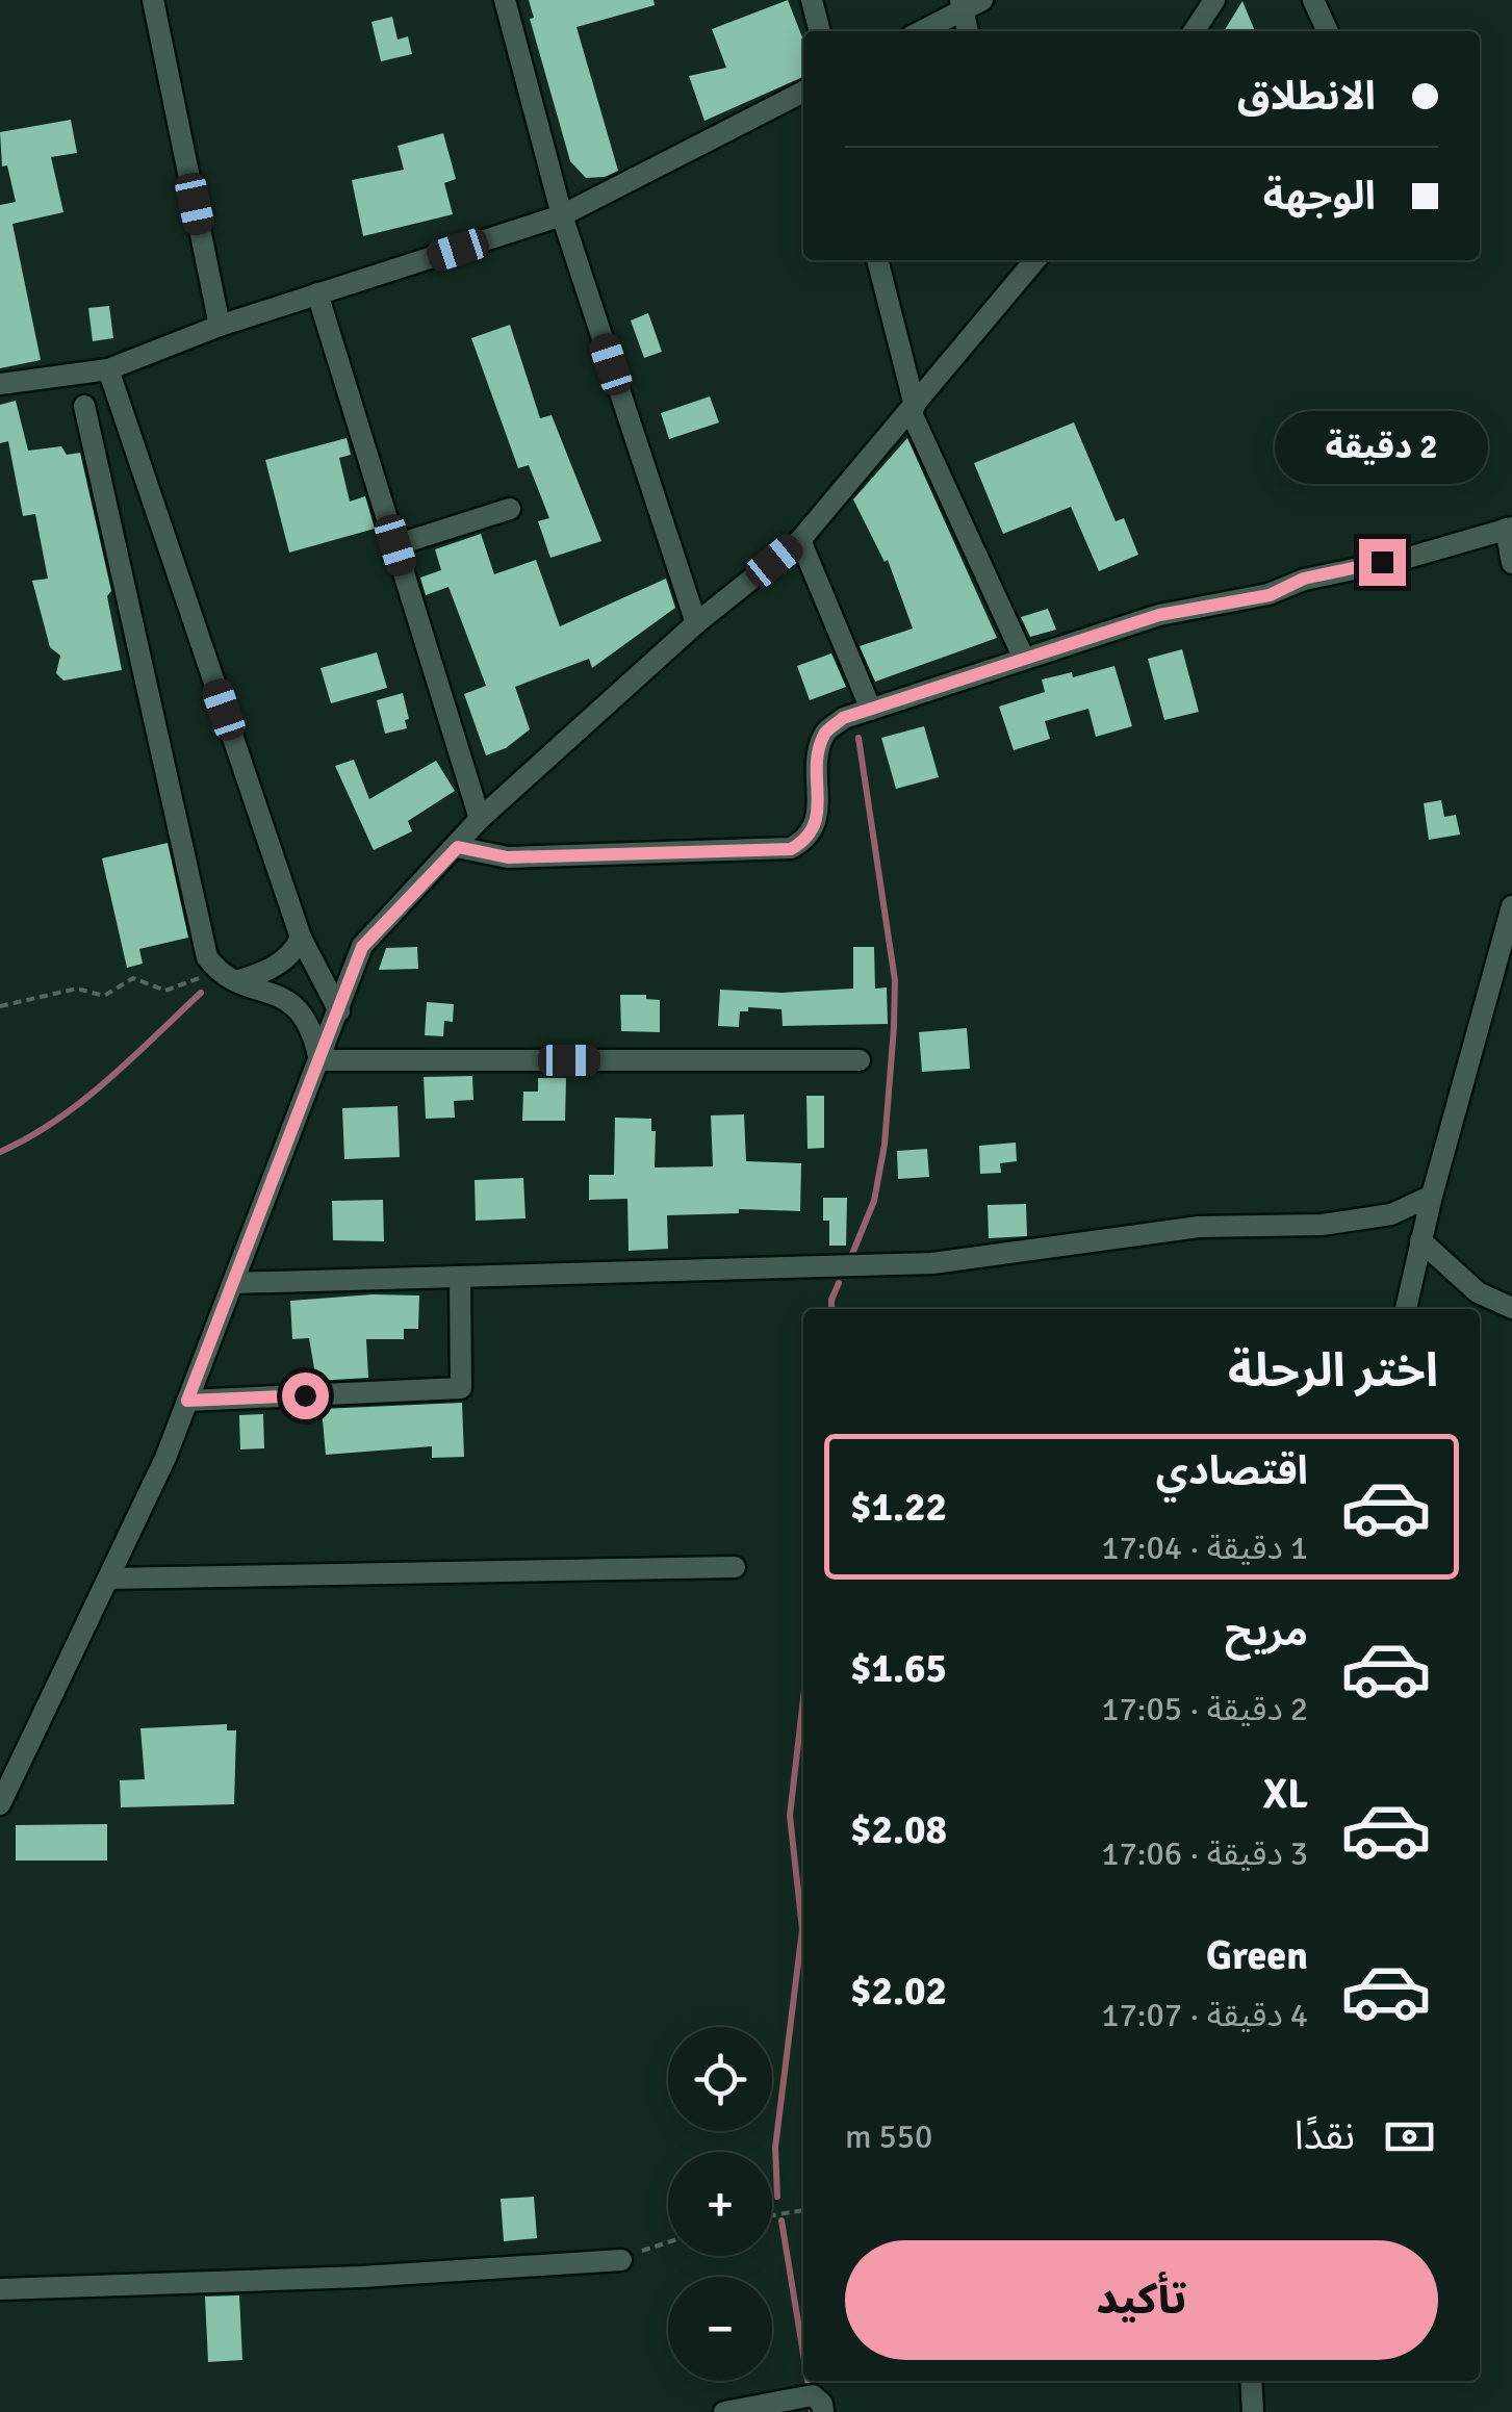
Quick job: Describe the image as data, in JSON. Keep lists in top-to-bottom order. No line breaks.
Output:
{"page":{"banner":["الانطلاق","الوجهة"],"bubble":"2 دقيقة","heading":"اختر الرحلة","list":[{"name":"اقتصادي","note":"1 دقيقة · 17:04","value":"$1.22"},{"name":"مريح","note":"2 دقيقة · 17:05","value":"$1.65"},{"name":"XL","note":"3 دقيقة · 17:06","value":"$2.08"},{"name":"Green","note":"4 دقيقة · 17:07","value":"$2.02"}],"map_buttons":["+","−"],"pay":["نقدًا","550 m"],"buttons":"تأكيد"}}
